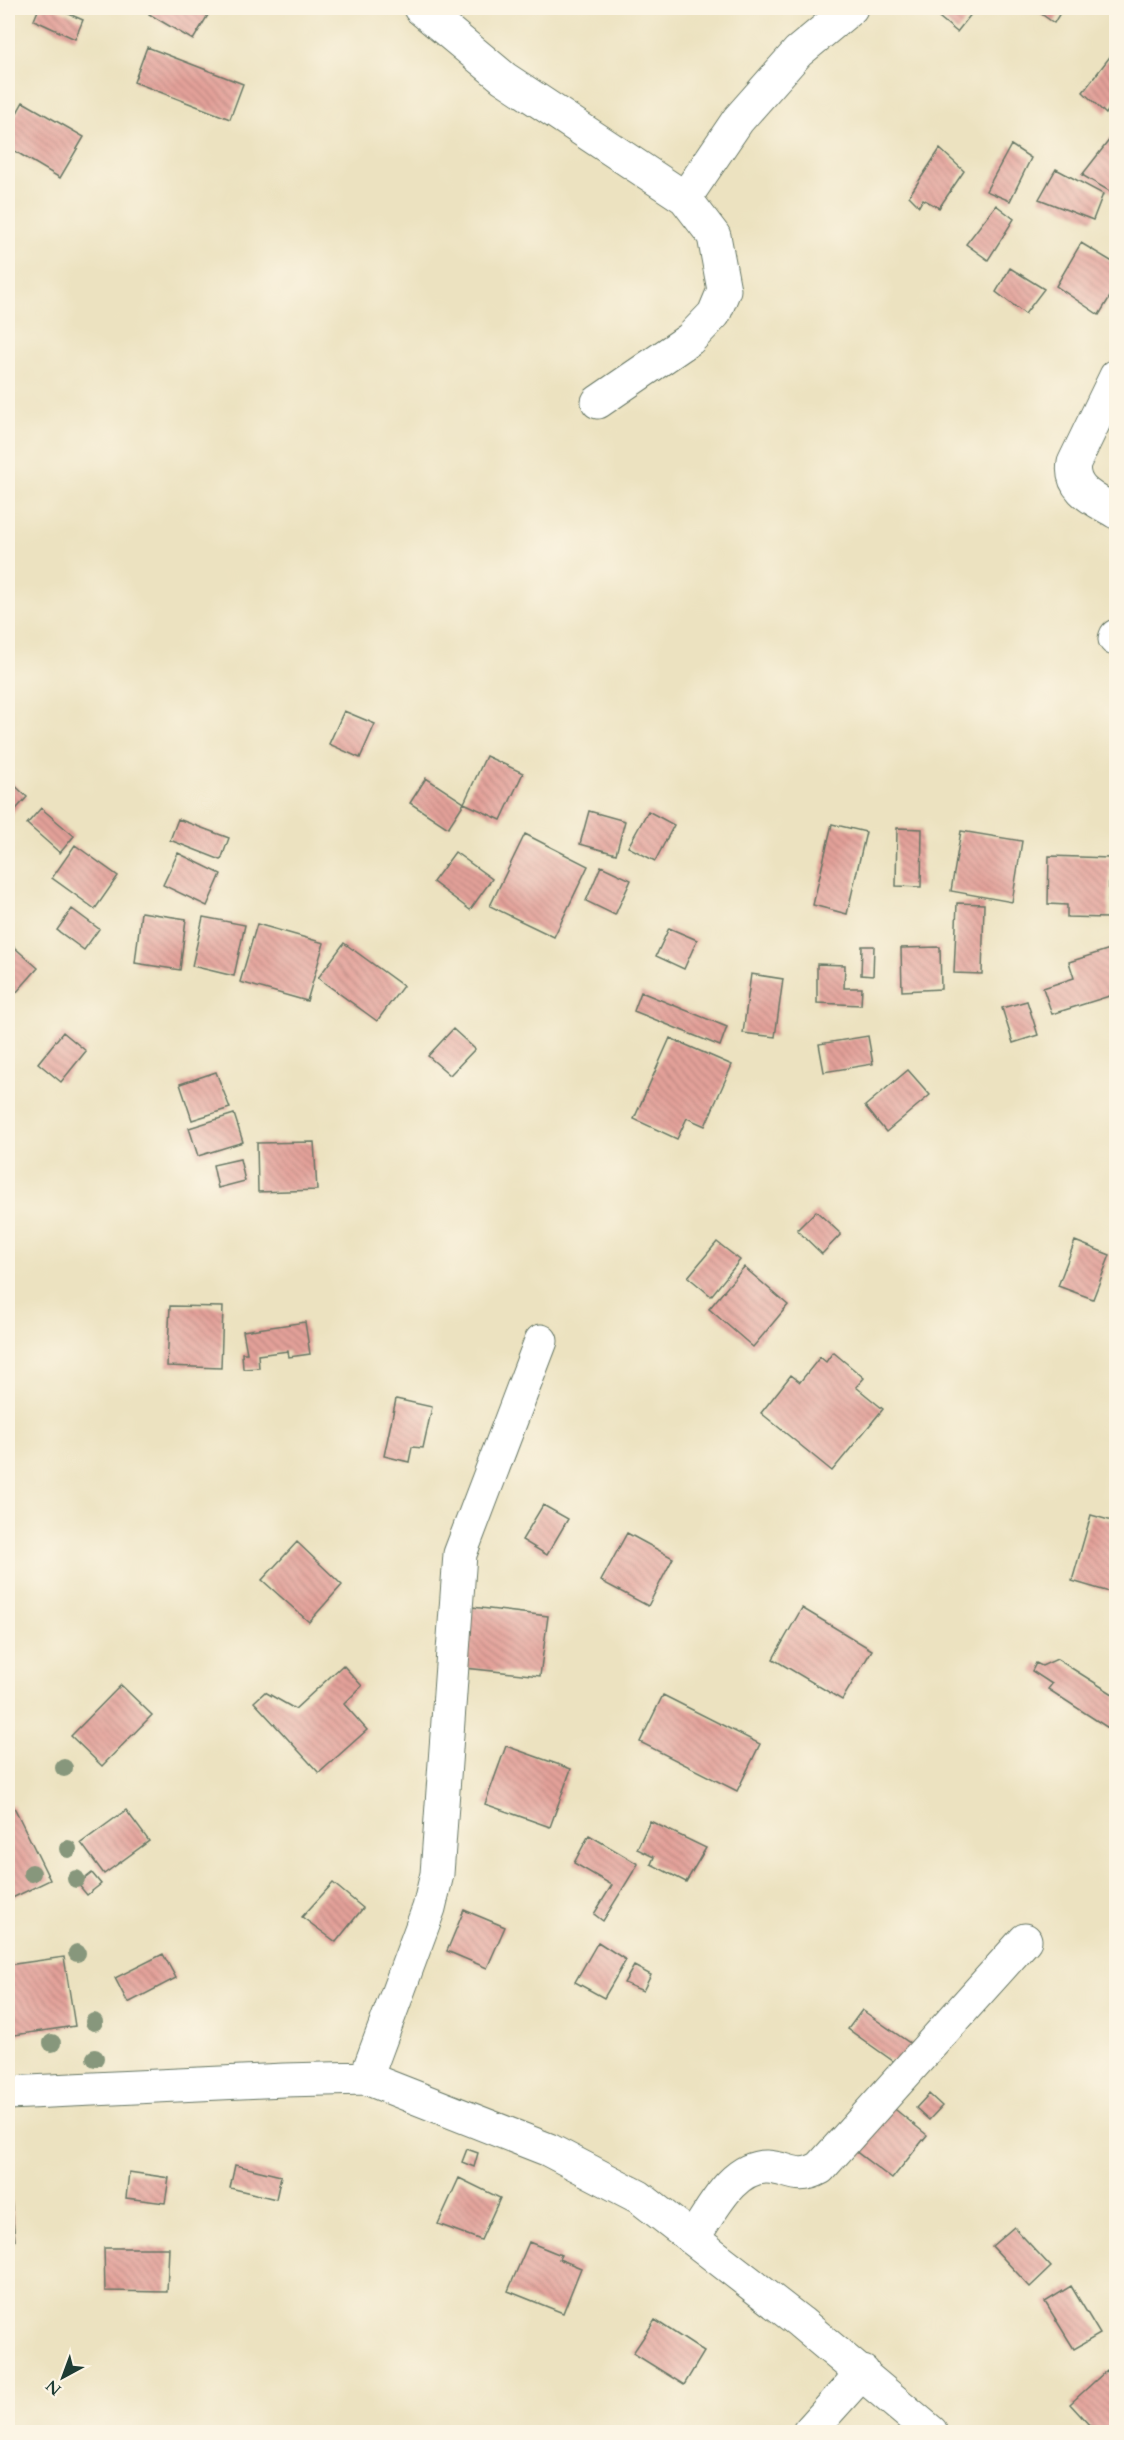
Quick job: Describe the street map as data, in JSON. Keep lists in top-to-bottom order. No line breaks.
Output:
{"north":"bottom left"}
